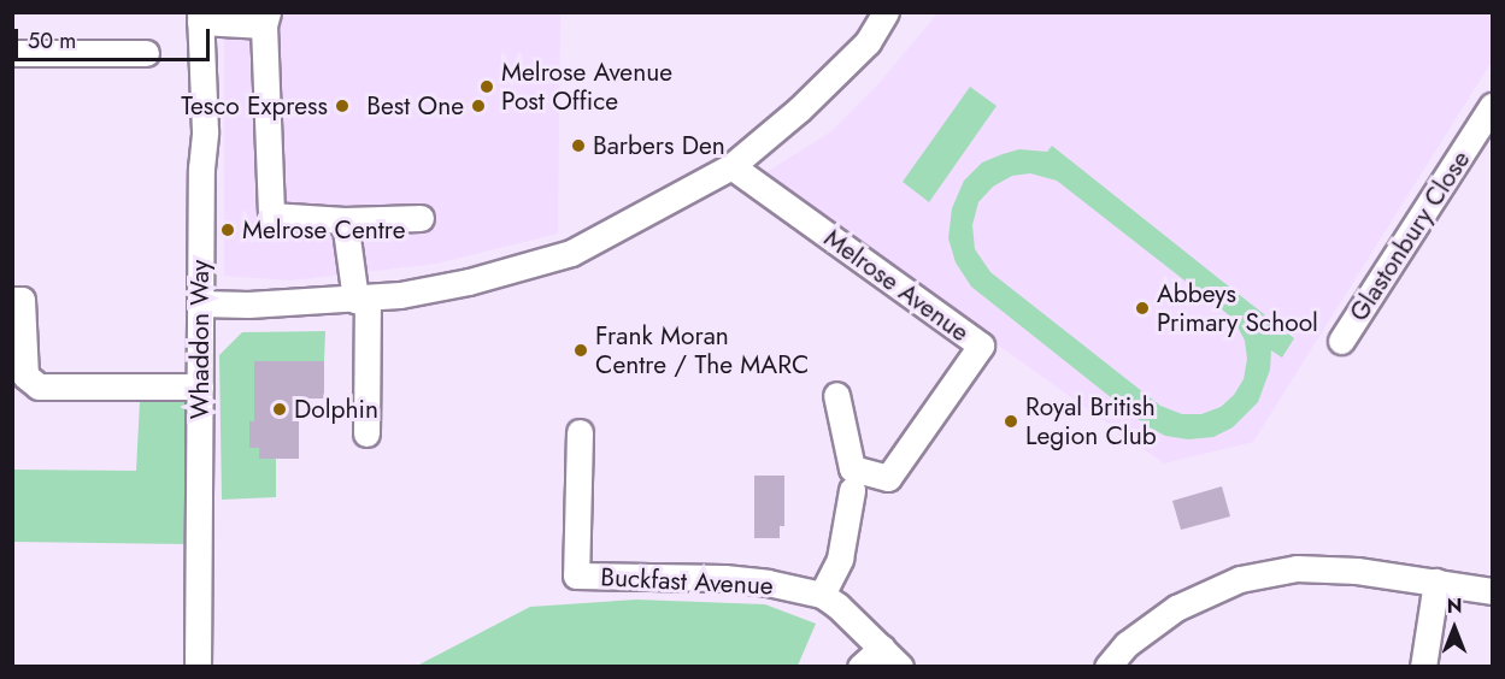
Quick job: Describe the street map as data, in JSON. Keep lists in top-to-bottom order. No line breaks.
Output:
{"streets":{"street":["Glastonbury Close","Melrose Avenue","Whaddon Way","Buckfast Avenue"]},"places":["Melrose Avenue Post Office","Tesco Express","Best One","Barbers Den","Melrose Centre","Abbeys Primary School","Frank Moran Centre / The MARC","Dolphin","Royal British Legion Club"],"scale_bar":"50 m","north":"top"}
